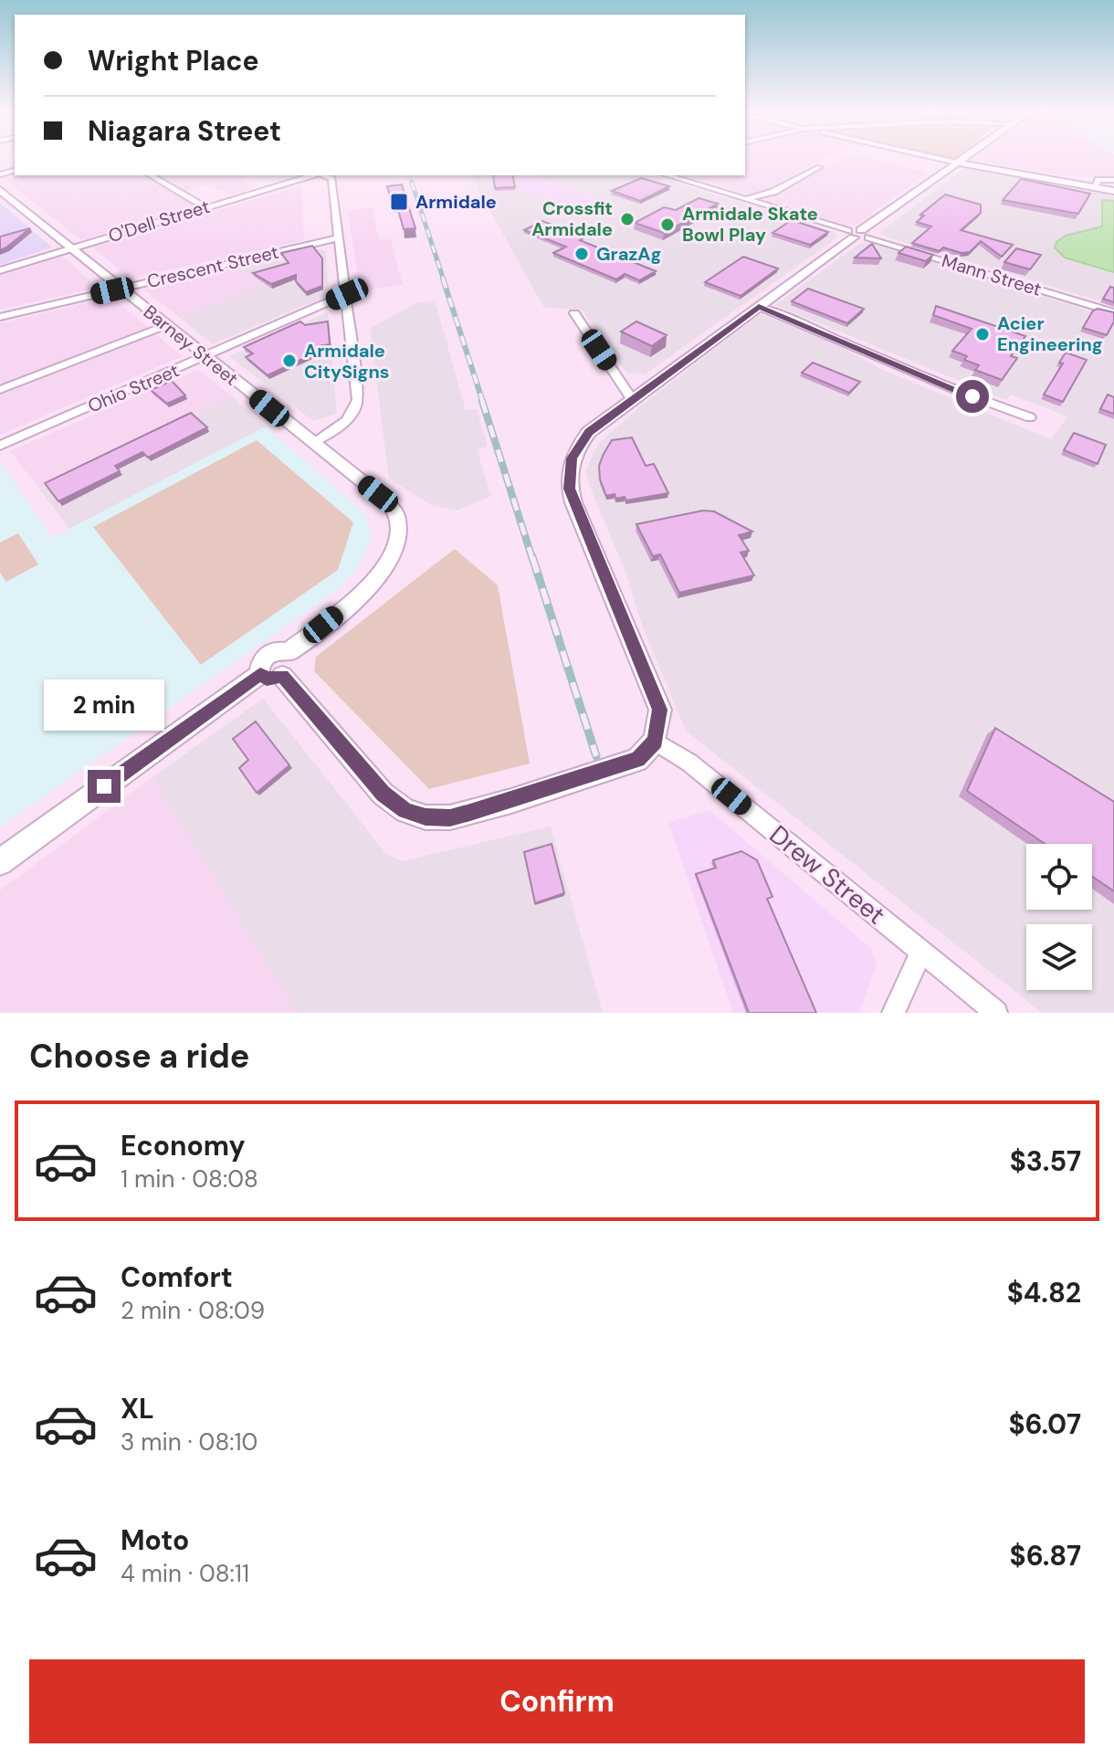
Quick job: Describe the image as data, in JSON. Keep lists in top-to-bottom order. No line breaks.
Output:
{"streets":{"street":["O'Dell Street","Crescent Street","Mann Street","Barney Street","Ohio Street","Drew Street"]},"crossings":[["O'Dell Street","Barney Street"],["Crescent Street","Barney Street"],["Barney Street","Ohio Street"]],"places":{"transit":["Armidale"],"other":["Crossfit Armidale","Armidale Skate Bowl Play","GrazAg","Acier Engineering","Armidale CitySigns"]},"page":{"banner":["Wright Place","Niagara Street"],"bubble":"2 min","heading":"Choose a ride","list":[{"name":"Economy","note":"1 min · 08:08","value":"$3.57"},{"name":"Comfort","note":"2 min · 08:09","value":"$4.82"},{"name":"XL","note":"3 min · 08:10","value":"$6.07"},{"name":"Moto","note":"4 min · 08:11","value":"$6.87"}],"buttons":"Confirm"}}
